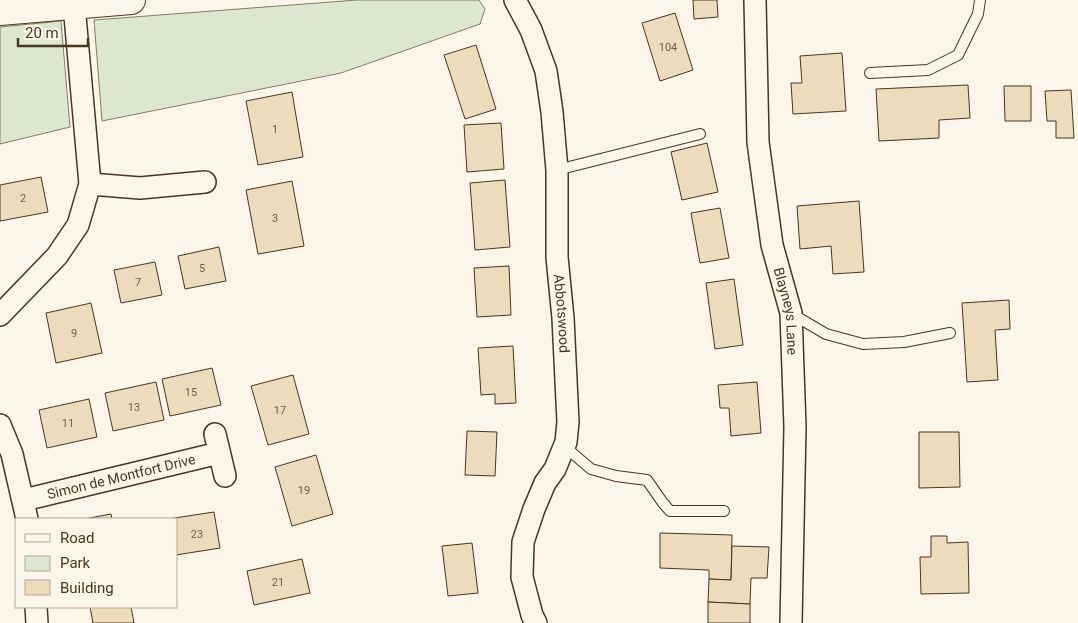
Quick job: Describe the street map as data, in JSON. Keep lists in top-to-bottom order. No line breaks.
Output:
{"streets":{"street":["Blayneys Lane","Abbotswood","Simon de Montfort Drive"]},"house_numbers":["104","1","2","3","5","7","9","15","13","17","11","19","23","21"],"legend":["Road","Park","Building"],"scale_bar":"20 m"}
